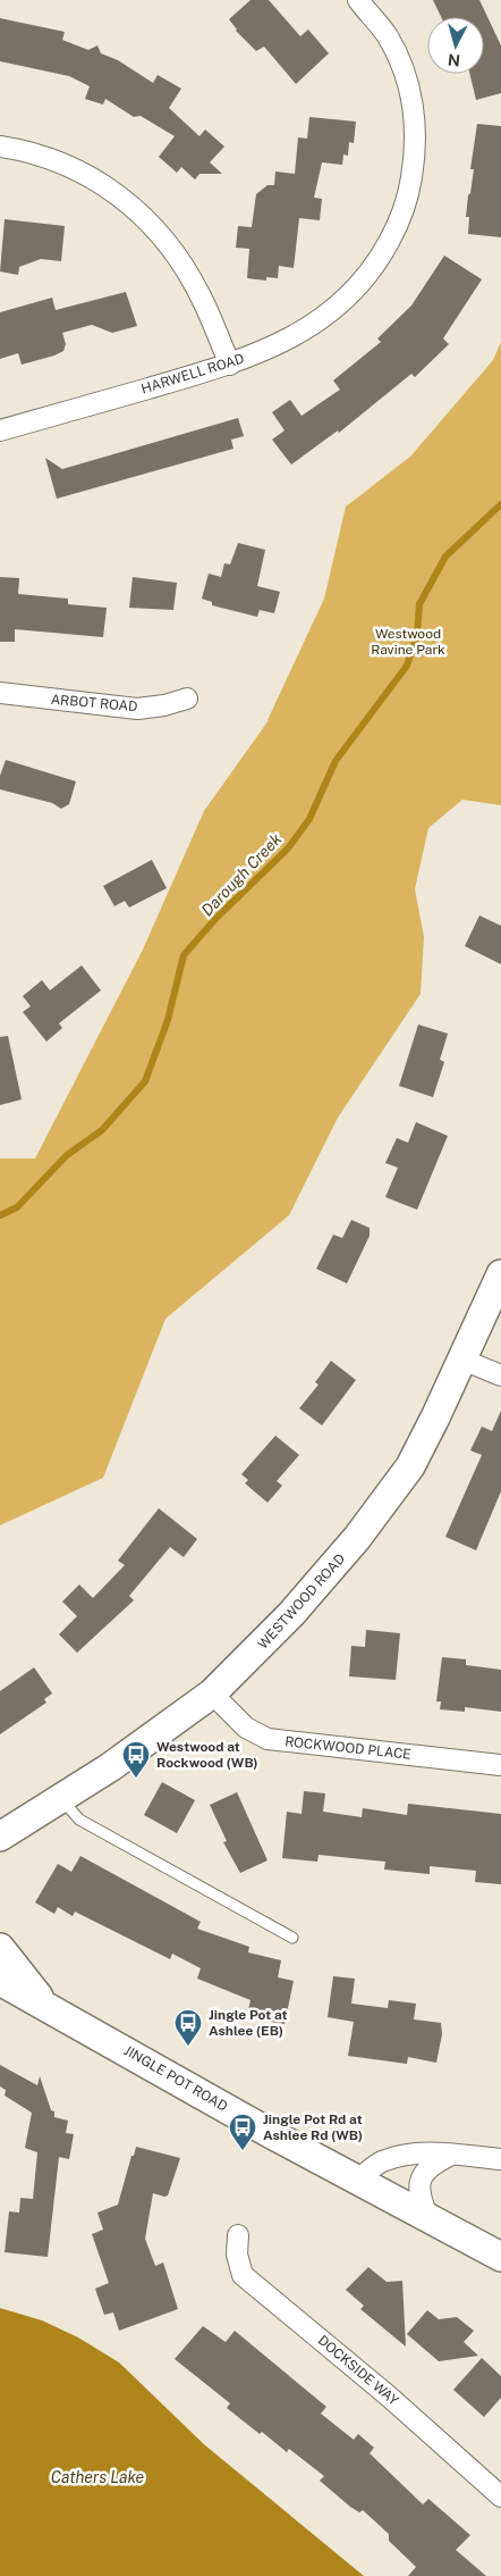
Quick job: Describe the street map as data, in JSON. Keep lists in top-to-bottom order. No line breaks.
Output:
{"streets":{"street":["HARWELL ROAD","ARBOT ROAD","WESTWOOD ROAD","ROCKWOOD PLACE","JINGLE POT ROAD","DOCKSIDE WAY"]},"crossings":[["WESTWOOD ROAD","ROCKWOOD PLACE"]],"water":["Darough Creek","Cathers Lake"],"parks":["Westwood Ravine Park"],"places":{"bus stop":["Westwood at Rockwood (WB)","Jingle Pot at Ashlee (EB)","Jingle Pot Rd at Ashlee Rd (WB)"]},"north":"bottom"}
